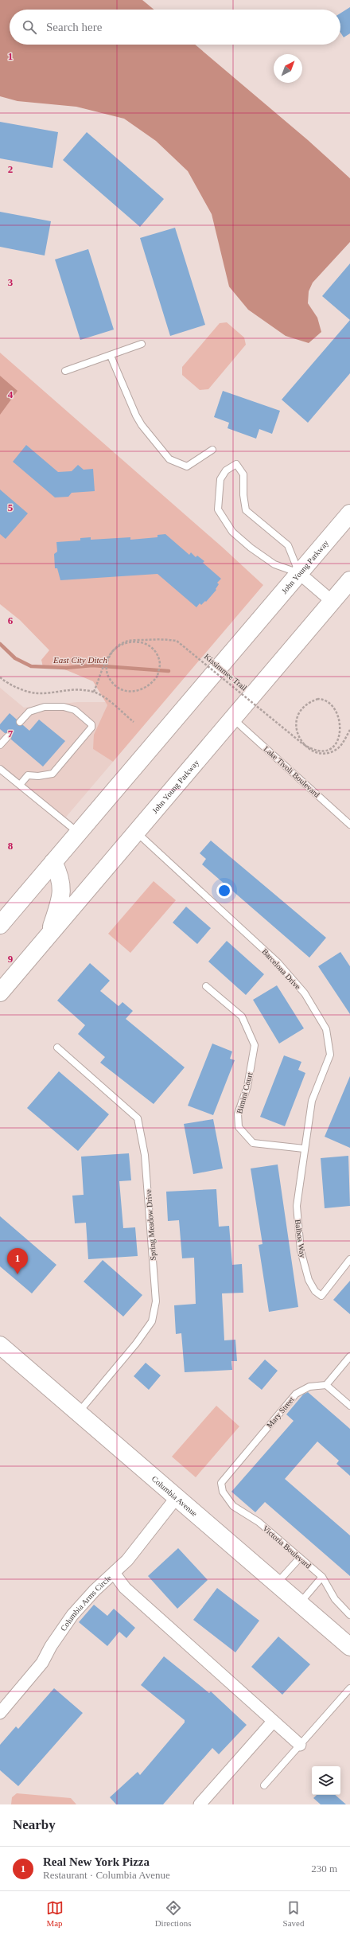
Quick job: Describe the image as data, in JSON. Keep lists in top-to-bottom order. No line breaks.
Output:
{"streets":{"main road":["John Young Parkway","Columbia Avenue"],"street":["Columbia Arms Circle"],"lane":["Lake Tivoli Boulevard","Barcelona Drive","Bimini Court","Spring Meadow Drive","Balboa Way","Mary Street","Victoria Boulevard"],"path":["Kissimmee Trail"]},"crossings":[["John Young Parkway","Lake Tivoli Boulevard"],["John Young Parkway","Barcelona Drive"],["Barcelona Drive","Bimini Court"],["Barcelona Drive","Balboa Way"],["Bimini Court","Balboa Way"],["Spring Meadow Drive","Columbia Avenue"],["Mary Street","Victoria Boulevard"],["Columbia Avenue","Columbia Arms Circle"]],"water":["East City Ditch"],"north":"top right","page":{"search":"Search here","pins":"1","heading":"Nearby","list":[{"mark":"1","name":"Real New York Pizza","note":"Restaurant · Columbia Avenue","value":"230 m"}],"nav":["Map","Directions","Saved"]},"grid":{"rows":["1","2","3","4","5","6","7","8","9"]}}
